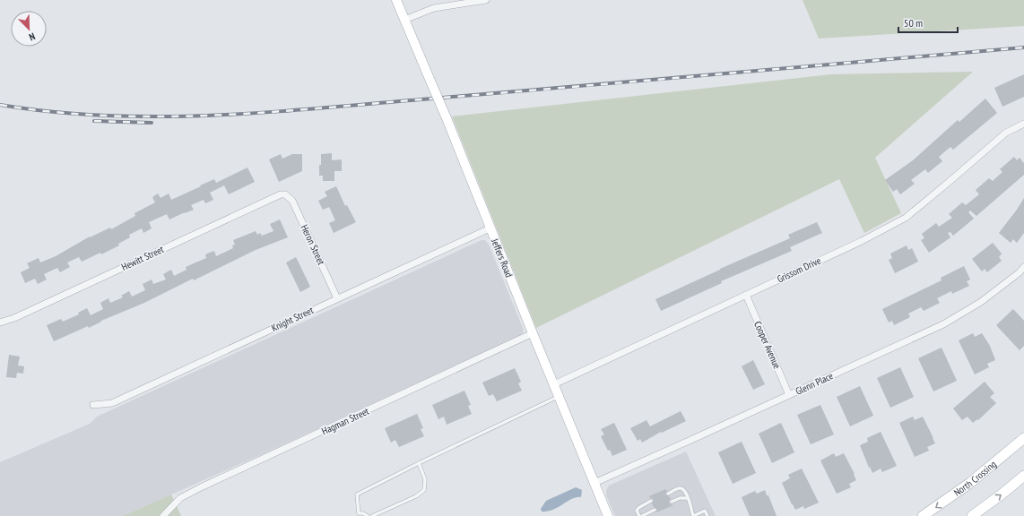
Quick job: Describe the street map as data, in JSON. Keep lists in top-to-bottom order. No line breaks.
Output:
{"streets":{"main road":["Jeffers Road","North Crossing"],"street":["Heron Street","Hewitt Street","Grissom Drive","Knight Street","Cooper Avenue","Glenn Place","Hagman Street"]},"crossings":[["Heron Street","Hewitt Street"],["Heron Street","Knight Street"],["Jeffers Road","Grissom Drive"],["Jeffers Road","Knight Street"],["Jeffers Road","Glenn Place"],["Jeffers Road","Hagman Street"],["Grissom Drive","Cooper Avenue"],["Cooper Avenue","Glenn Place"]],"scale_bar":"50 m","north":"bottom right"}
